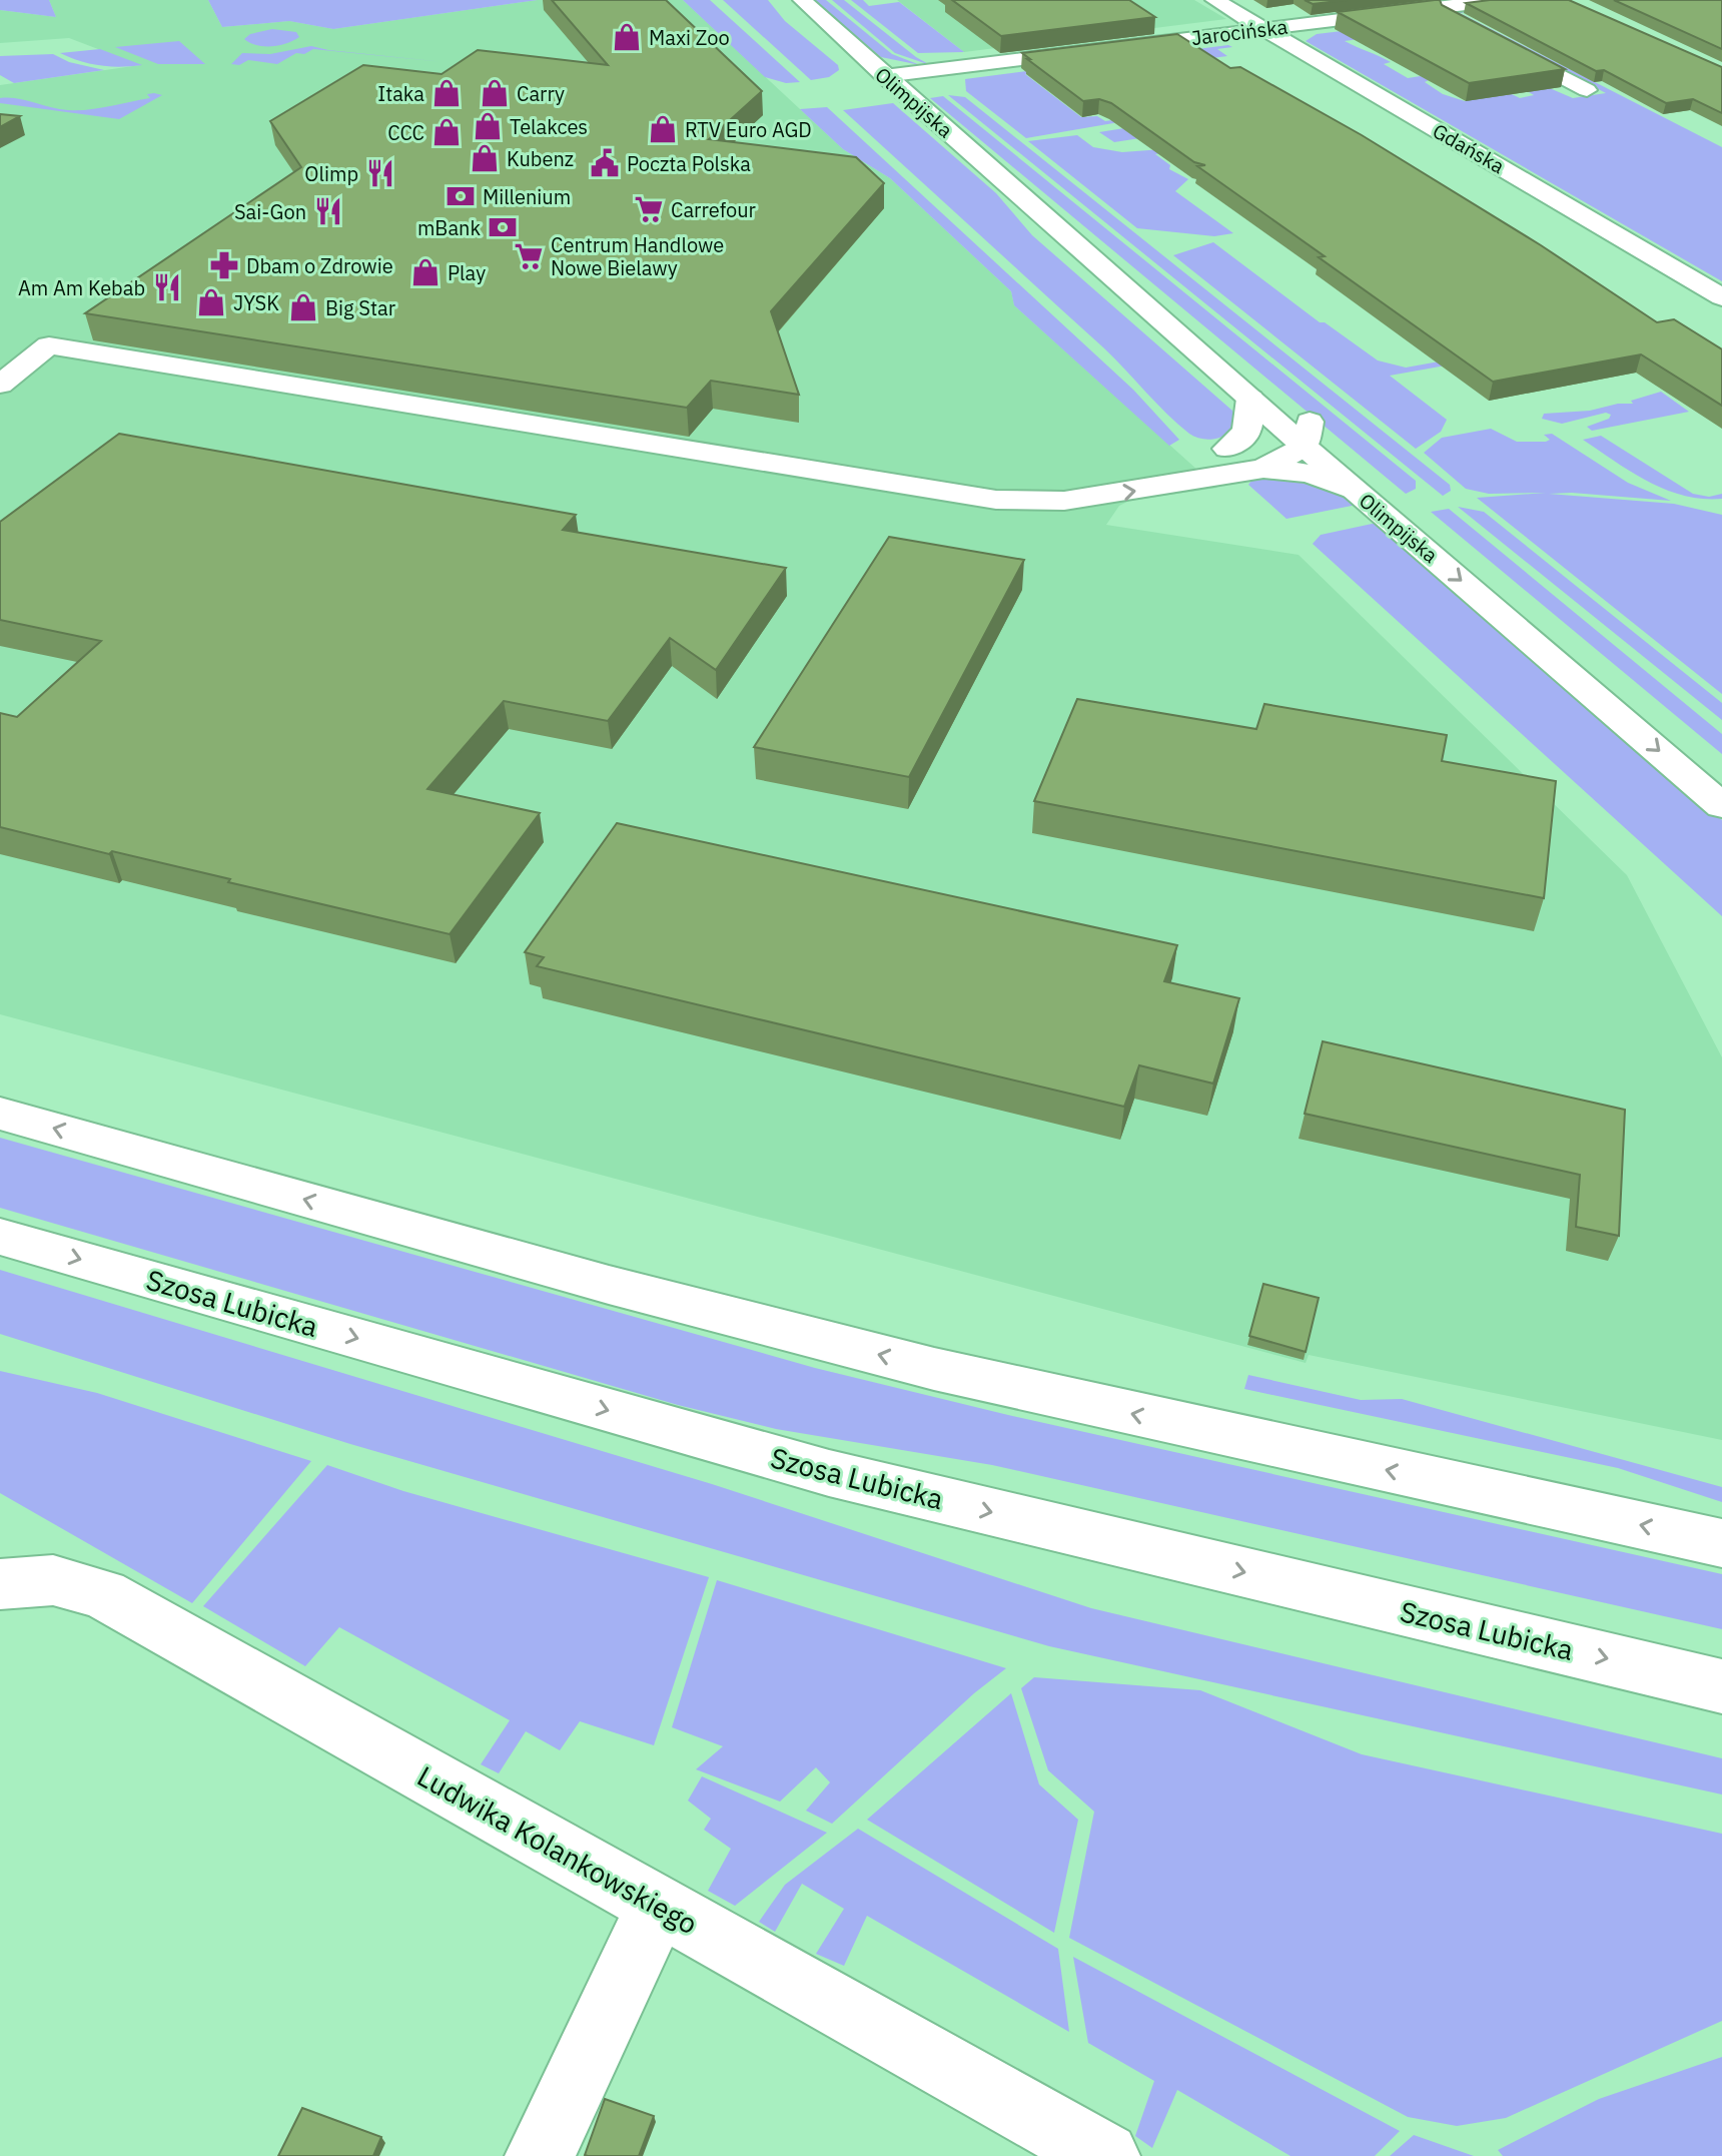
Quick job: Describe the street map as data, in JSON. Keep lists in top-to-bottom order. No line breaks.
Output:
{"streets":{"main road":["Jarocińska","Olimpijska","Gdańska","Szosa Lubicka","Ludwika Kolankowskiego"]},"crossings":[["Jarocińska","Olimpijska"],["Jarocińska","Gdańska"]],"places":{"shop":["Maxi Zoo","Itaka","Carry","Telakces","RTV Euro AGD","CCC","Kubenz","Play","JYSK","Big Star"],"public building":["Poczta Polska"],"restaurant":["Olimp","Sai-Gon","Am Am Kebab"],"bank":["Millenium","mBank"],"supermarket":["Carrefour","Centrum Handlowe Nowe Bielawy"],"pharmacy":["Dbam o Zdrowie"]}}
